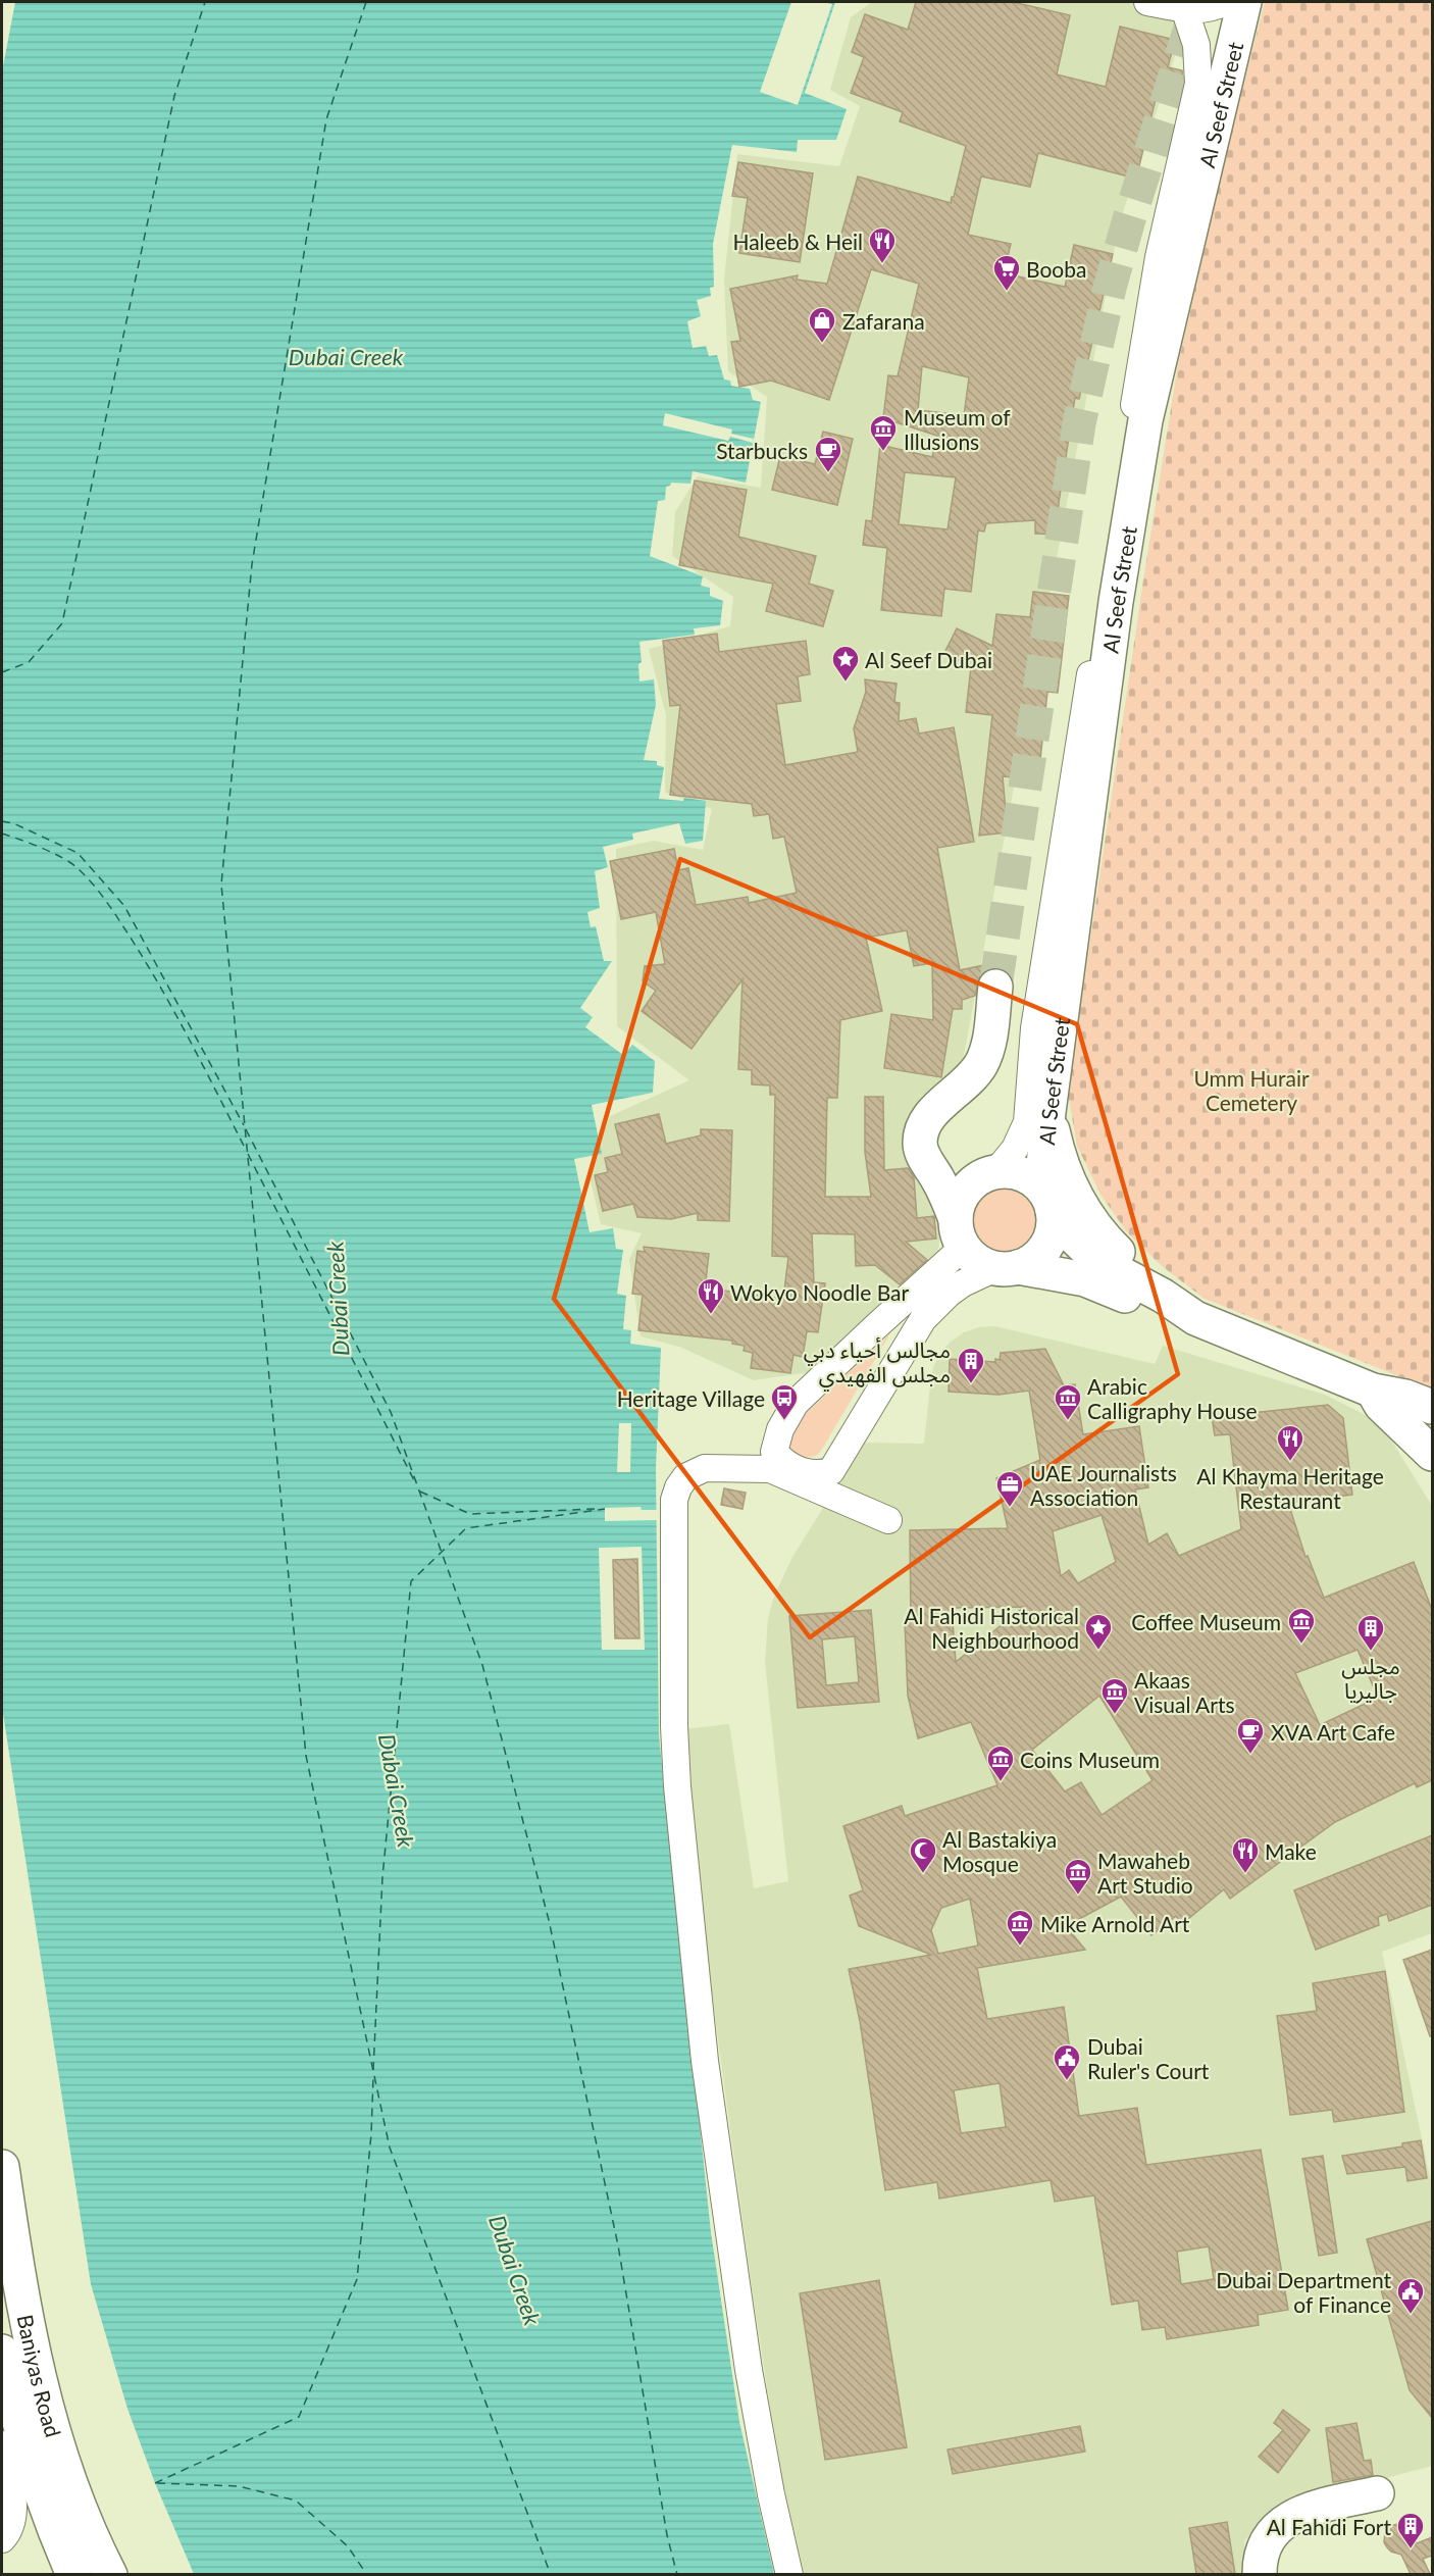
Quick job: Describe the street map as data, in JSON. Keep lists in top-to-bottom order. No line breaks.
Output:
{"streets":{"street":["Al Seef Street","Baniyas Road"]},"water":["Dubai Creek"],"parks":["Umm Hurair Cemetery"],"places":{"restaurant":["Haleeb & Heil","Wokyo Noodle Bar","Al Khayma Heritage Restaurant","Make"],"supermarket":["Booba"],"shop":["Zafarana"],"museum":["Museum of Illusions","Arabic Calligraphy House","Coffee Museum","Akaas Visual Arts","Coins Museum","Mawaheb Art Studio","Mike Arnold Art"],"cafe":["Starbucks","XVA Art Cafe"],"place":["Al Seef Dubai","Al Fahidi Historical Neighbourhood"],"building":["مجالس أحياء دبي مجلس الفهيدي","مجلس جاليريا","Al Fahidi Fort"],"bus stop":["Heritage Village"],"office":["UAE Journalists Association"],"mosque":["Al Bastakiya Mosque"],"public building":["Dubai Ruler's Court","Dubai Department of Finance"]}}
